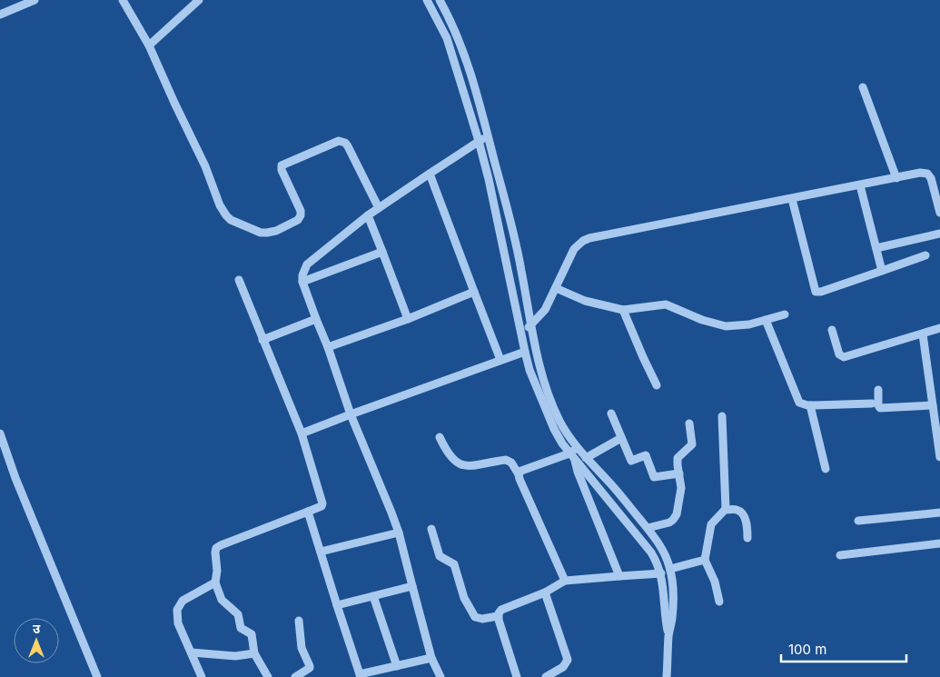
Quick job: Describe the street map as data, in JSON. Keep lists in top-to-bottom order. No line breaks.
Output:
{"scale_bar":"100 m","north":"top"}
